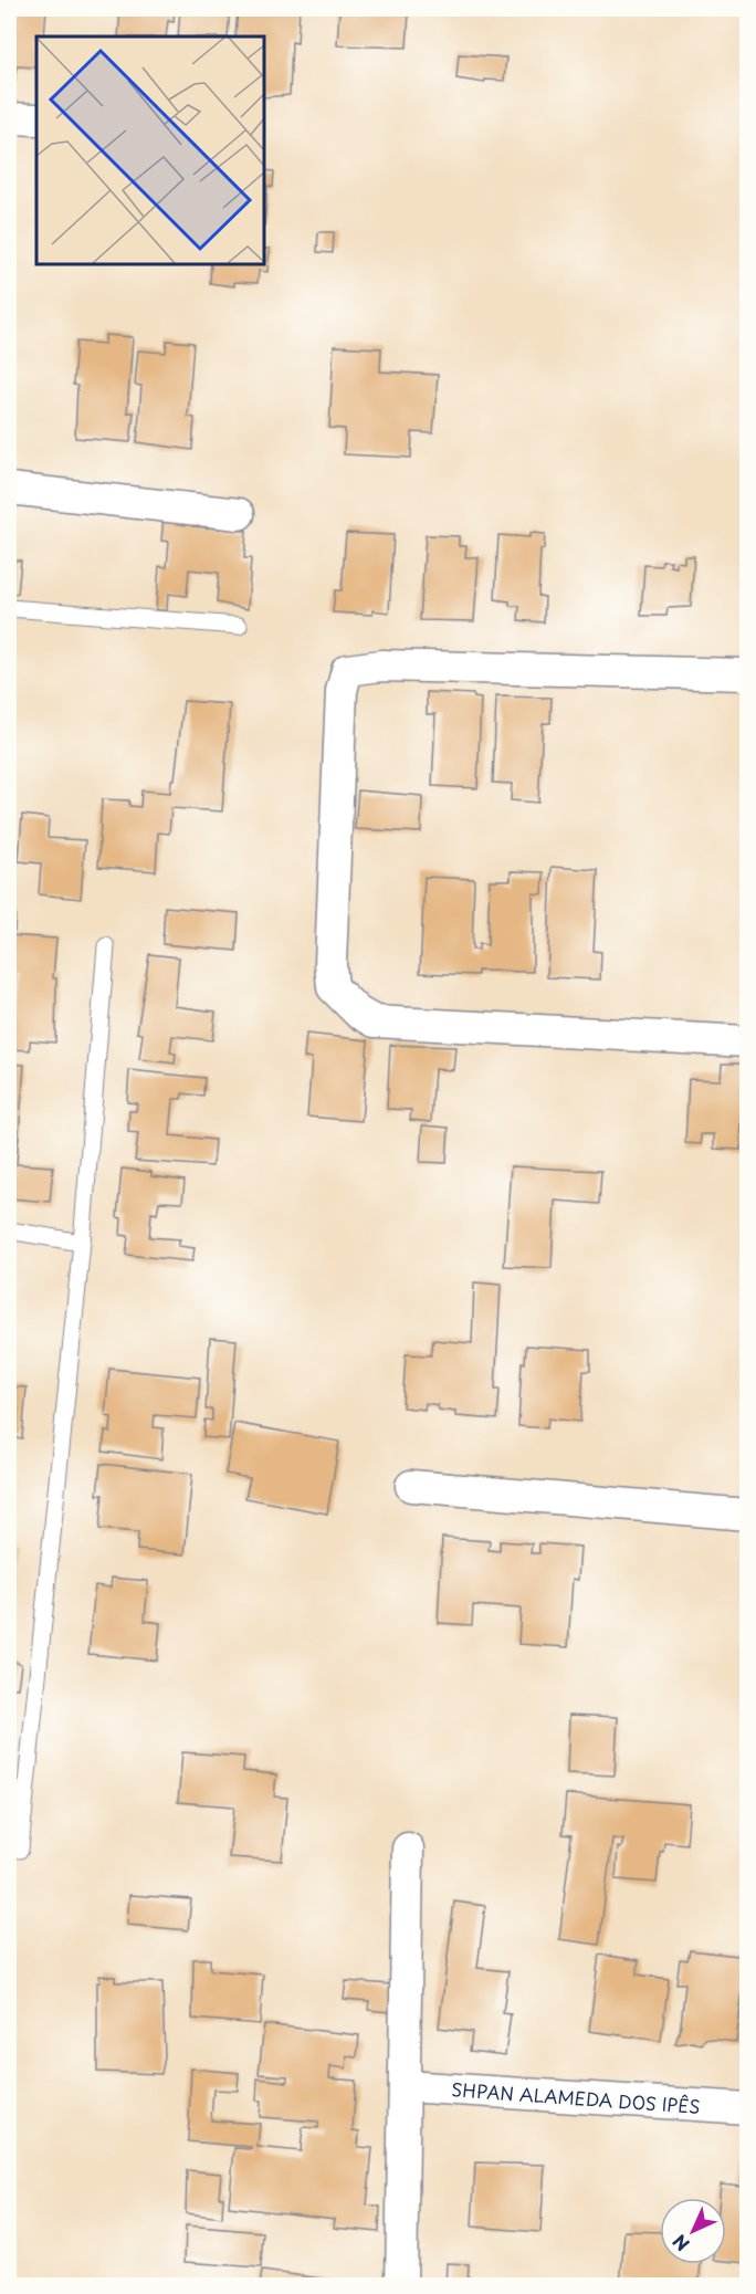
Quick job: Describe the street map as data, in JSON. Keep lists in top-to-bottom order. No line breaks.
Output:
{"streets":{"street":["SHPAN ALAMEDA DOS IPÊS"]},"north":"bottom left"}
